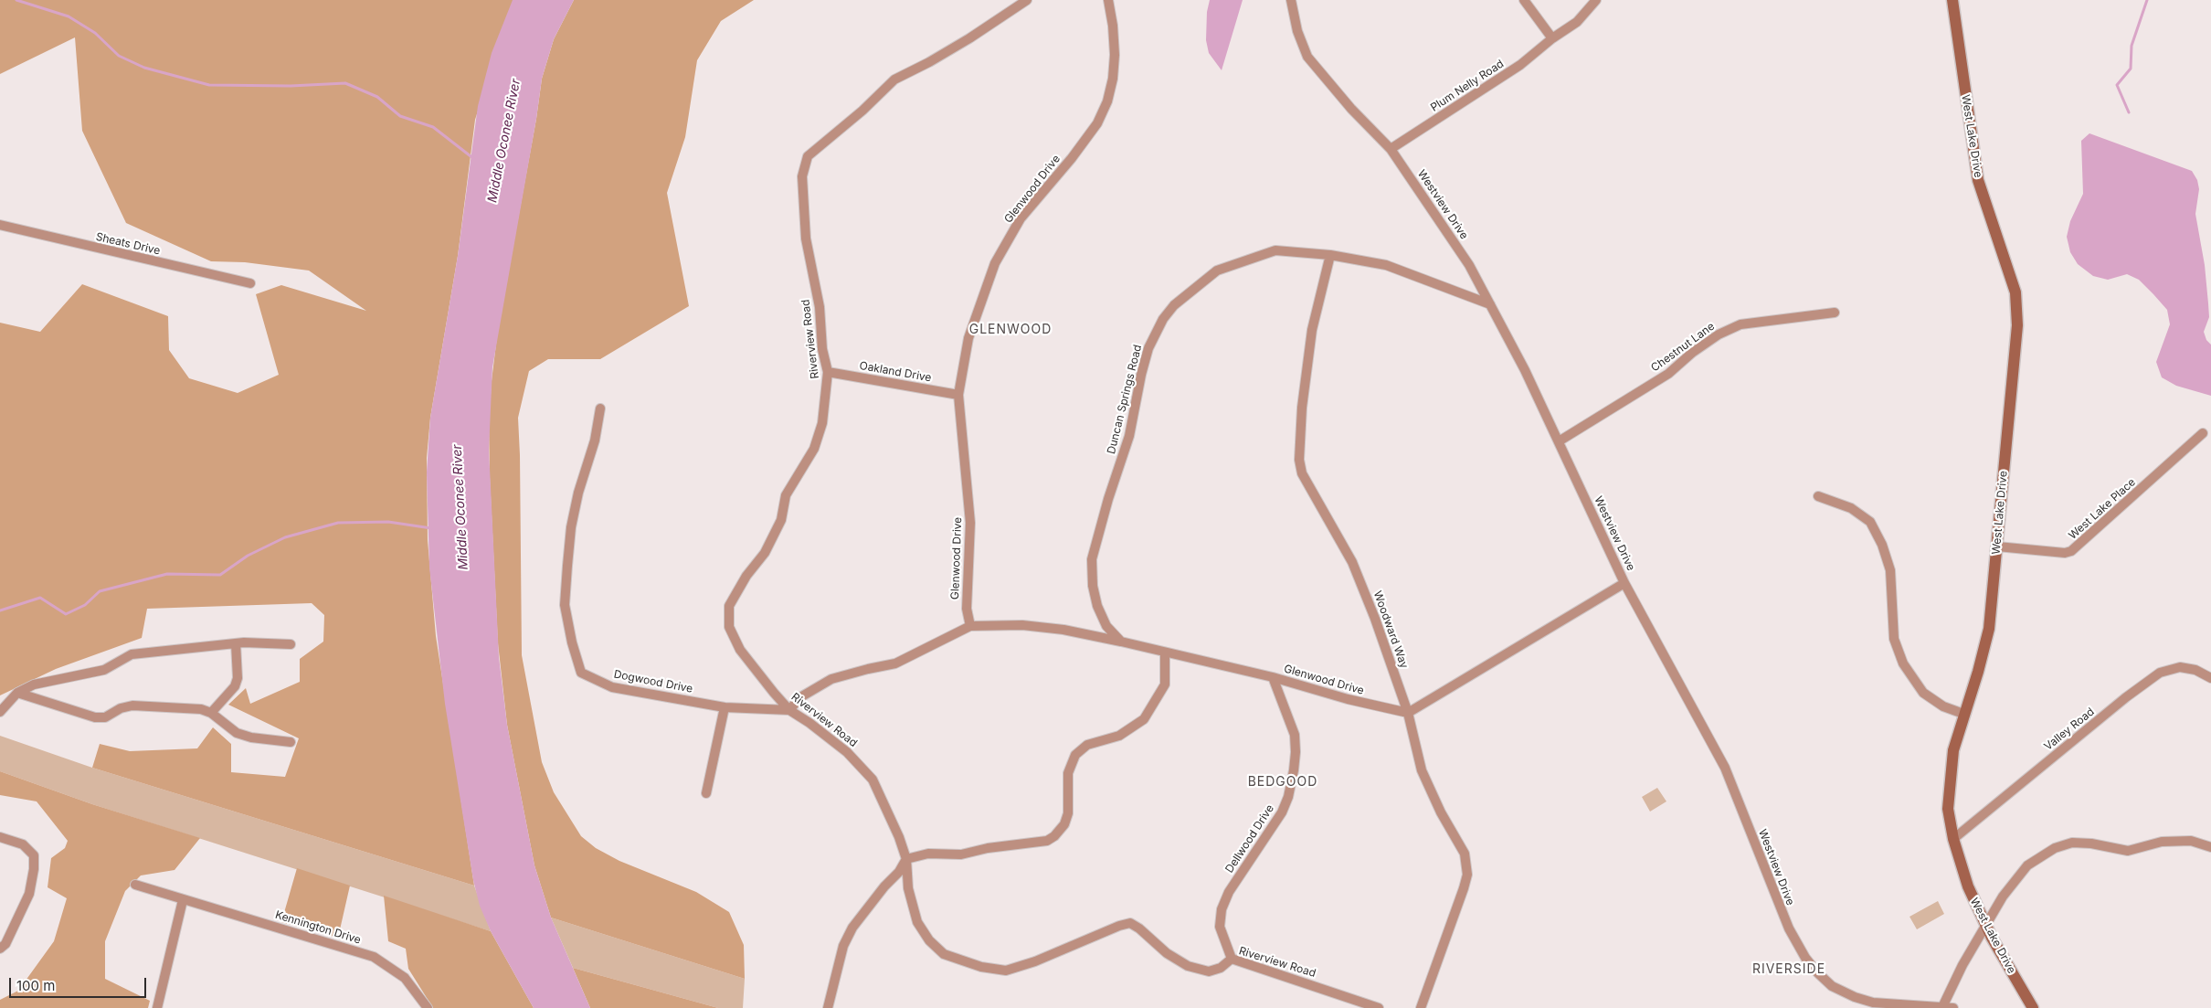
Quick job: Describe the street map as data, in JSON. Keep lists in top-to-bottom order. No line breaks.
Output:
{"streets":{"main road":["West Lake Drive"],"street":["Plum Nelly Road","Glenwood Drive","Westview Drive","Sheats Drive","Riverview Road","Chestnut Lane","Oakland Drive","Duncan Springs Road","West Lake Place","Woodward Way","Dogwood Drive","Valley Road","Dellwood Drive","Kennington Drive"]},"crossings":[["Plum Nelly Road","Westview Drive"],["West Lake Drive","West Lake Place"],["West Lake Drive","Valley Road"],["Glenwood Drive","Oakland Drive"],["Glenwood Drive","Duncan Springs Road"],["Glenwood Drive","Woodward Way"],["Glenwood Drive","Dellwood Drive"],["Westview Drive","Chestnut Lane"],["Westview Drive","Duncan Springs Road"],["Riverview Road","Oakland Drive"],["Riverview Road","Dogwood Drive"],["Riverview Road","Dellwood Drive"],["Duncan Springs Road","Woodward Way"]],"districts":["GLENWOOD","BEDGOOD","RIVERSIDE"],"water":["Middle Oconee River"],"scale_bar":"100 m"}
